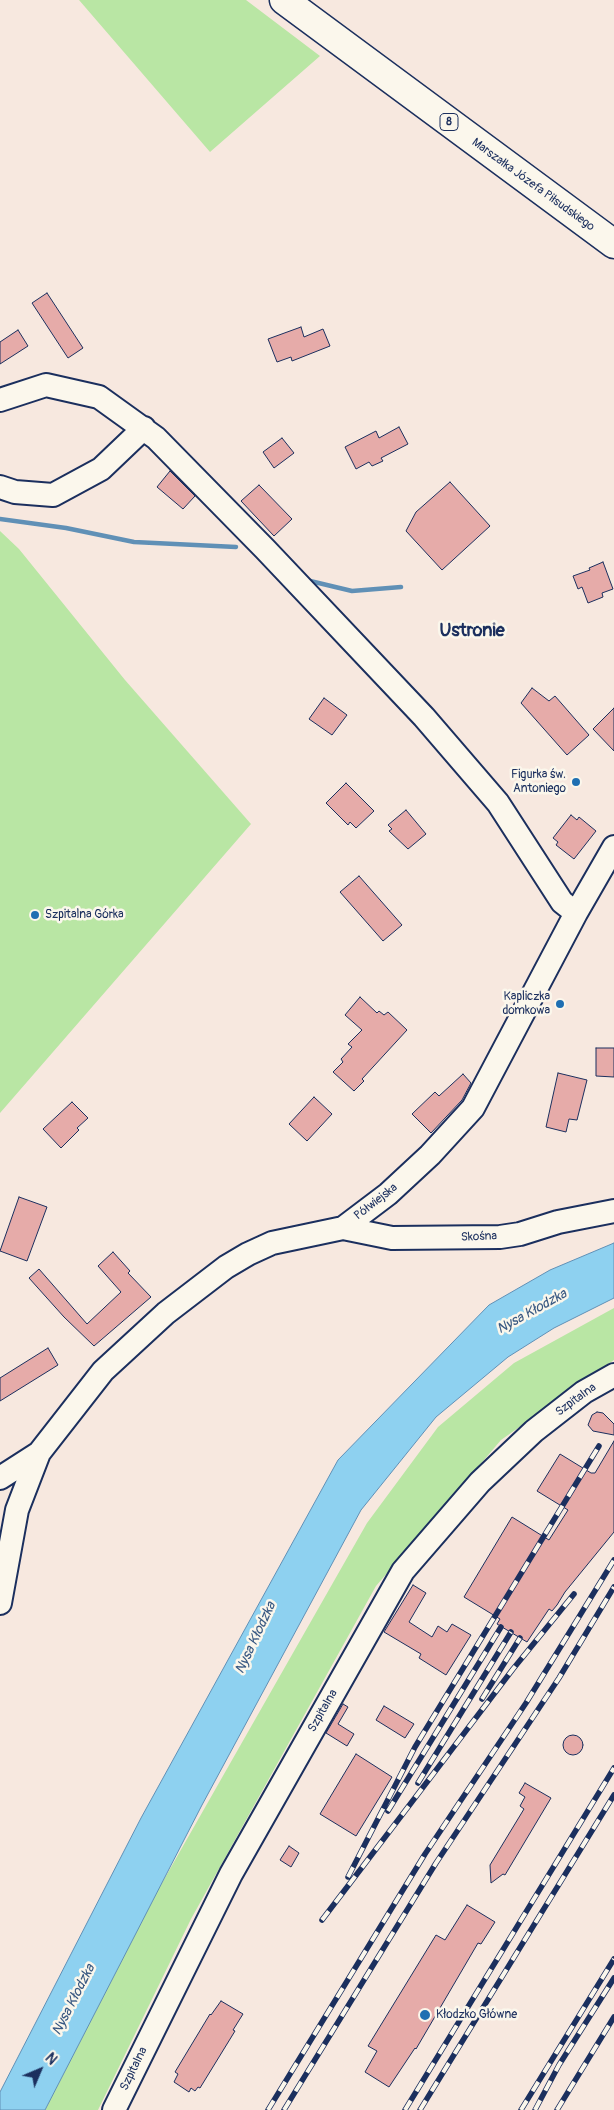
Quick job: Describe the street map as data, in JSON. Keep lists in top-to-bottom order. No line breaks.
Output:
{"streets":{"highway":["8","Marszałka Józefa Piłsudskiego"],"street":["Półwiejska","Skośna","Szpitalna"]},"crossings":[["Półwiejska","Skośna"]],"districts":["Ustronie"],"water":["Nysa Kłodzka"],"places":["Figurka św. Antoniego","Szpitalna Górka","Kapliczka domkowa","Kłodzko Główne"],"north":"top right"}
